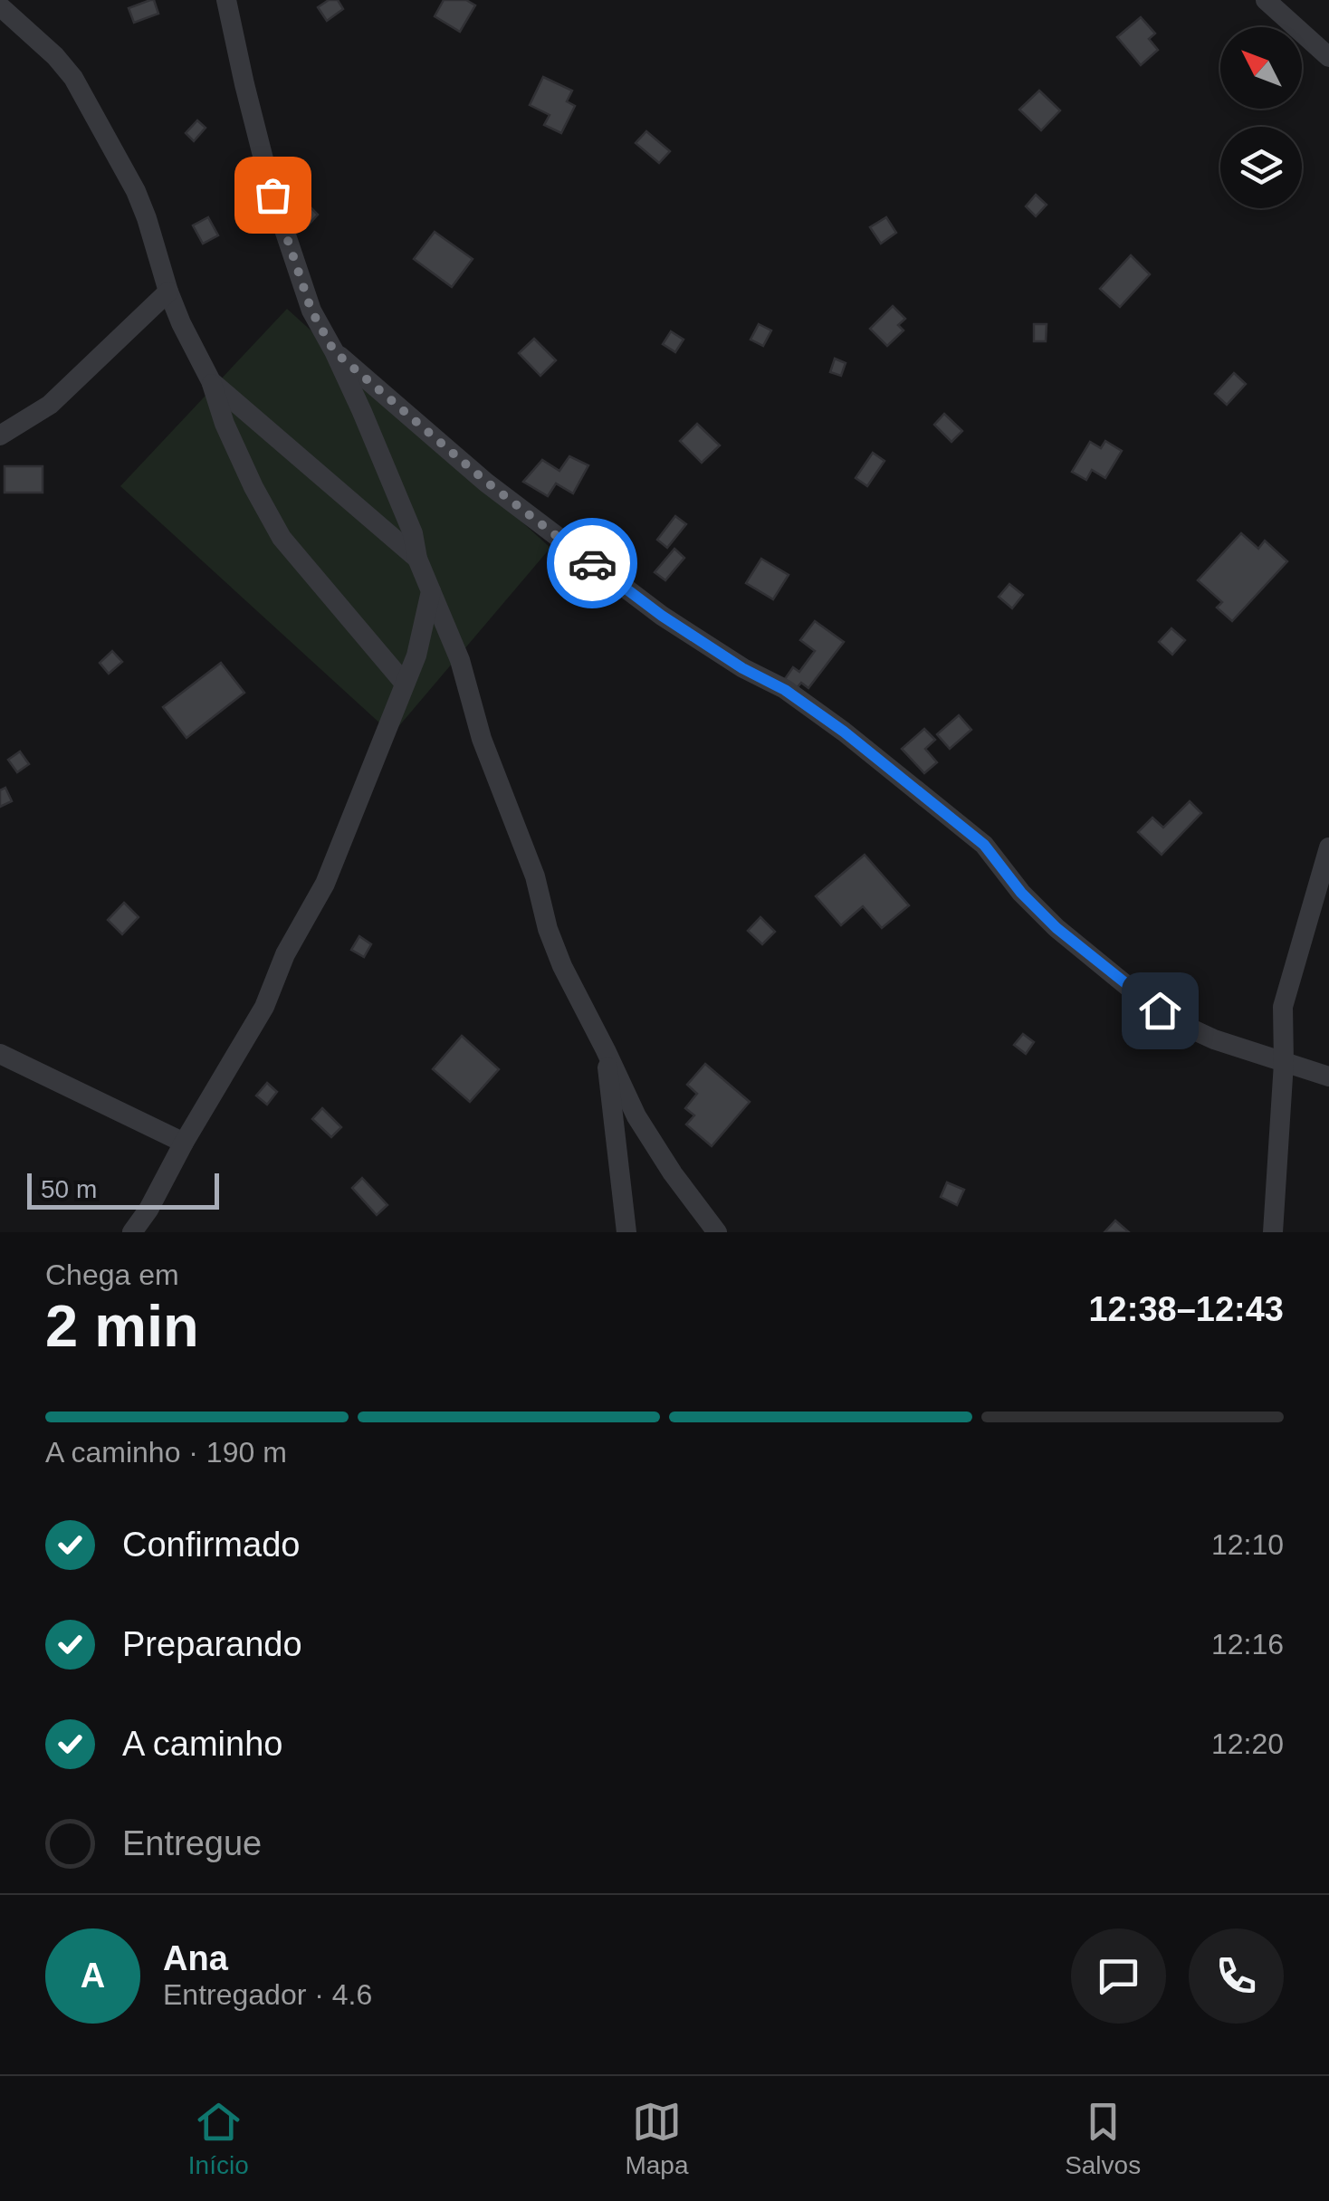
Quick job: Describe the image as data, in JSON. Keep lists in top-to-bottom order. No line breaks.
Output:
{"scale_bar":"50 m","north":"top left","page":{"scale":"50 m","heading":["2 min","Chega em","12:38–12:43"],"panel":["Ana","Entregador · 4.6"],"bar":"A caminho · 190 m","list":[["Confirmado","12:10"],["Preparando","12:16"],["A caminho","12:20"],"Entregue"],"round":"A","tabs":["Início","Mapa","Salvos"]}}
